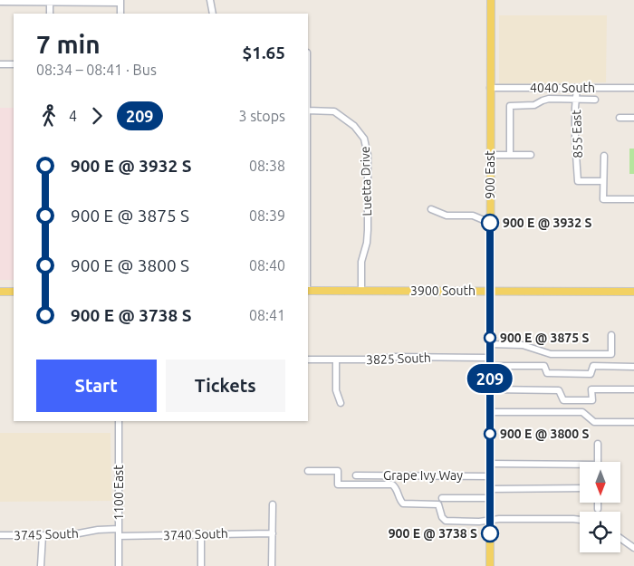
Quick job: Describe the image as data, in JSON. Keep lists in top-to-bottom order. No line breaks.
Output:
{"streets":{"main road":["900 East","3900 South"],"street":["4040 South","855 East","Luetta Drive","3825 South","Grape Ivy Way","1100 East","3745 South","3740 South"]},"crossings":[["4040 South","855 East"],["4040 South","900 East"],["900 East","3900 South"],["900 East","3825 South"],["900 East","Grape Ivy Way"],["Luetta Drive","3900 South"],["1100 East","3745 South"],["1100 East","3740 South"]],"places":["900 E @ 3932 S","900 E @ 3875 S","900 E @ 3800 S","900 E @ 3738 S"],"lines":["bus line 209"],"north":"bottom","page":{"on_map":"209","heading":["7 min","08:34 – 08:41 · Bus","$1.65"],"legs":["4","209","3 stops"],"list":[{"name":"900 E @ 3932 S","value":"08:38"},{"name":"900 E @ 3875 S","value":"08:39"},{"name":"900 E @ 3800 S","value":"08:40"},{"name":"900 E @ 3738 S","value":"08:41"}],"buttons":["Start","Tickets"]}}
